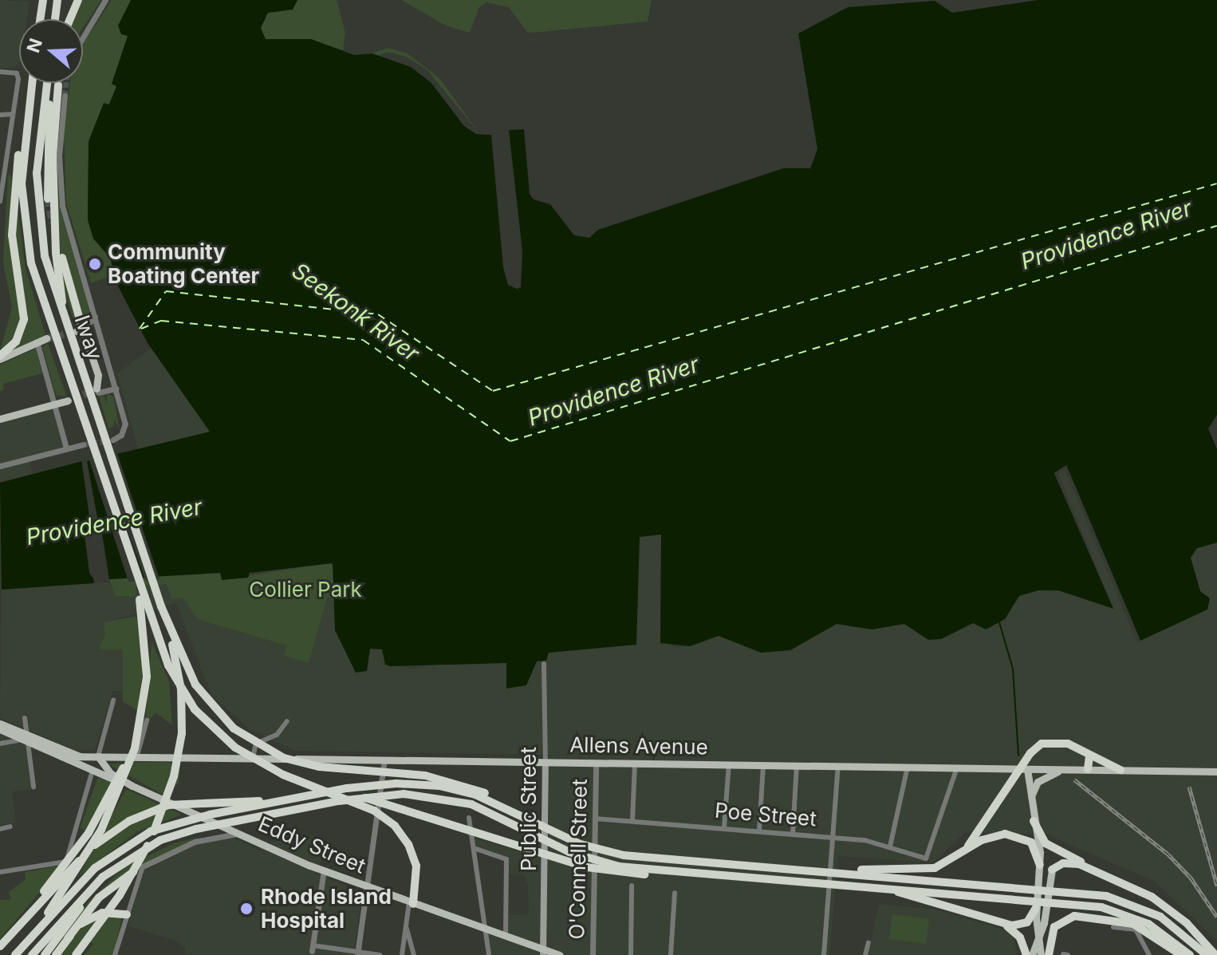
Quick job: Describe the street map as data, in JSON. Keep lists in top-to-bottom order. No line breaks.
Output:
{"streets":{"highway":["Iway"],"main road":["Allens Avenue","Public Street","Eddy Street"],"street":["Poe Street","O'Connell Street"]},"crossings":[["Allens Avenue","Public Street"],["Allens Avenue","Poe Street"],["Allens Avenue","Eddy Street"],["Allens Avenue","O'Connell Street"],["Public Street","Eddy Street"],["Poe Street","O'Connell Street"]],"water":["Providence River","Seekonk River"],"parks":["Collier Park"],"places":["Community Boating Center","Rhode Island Hospital"],"north":"left"}
